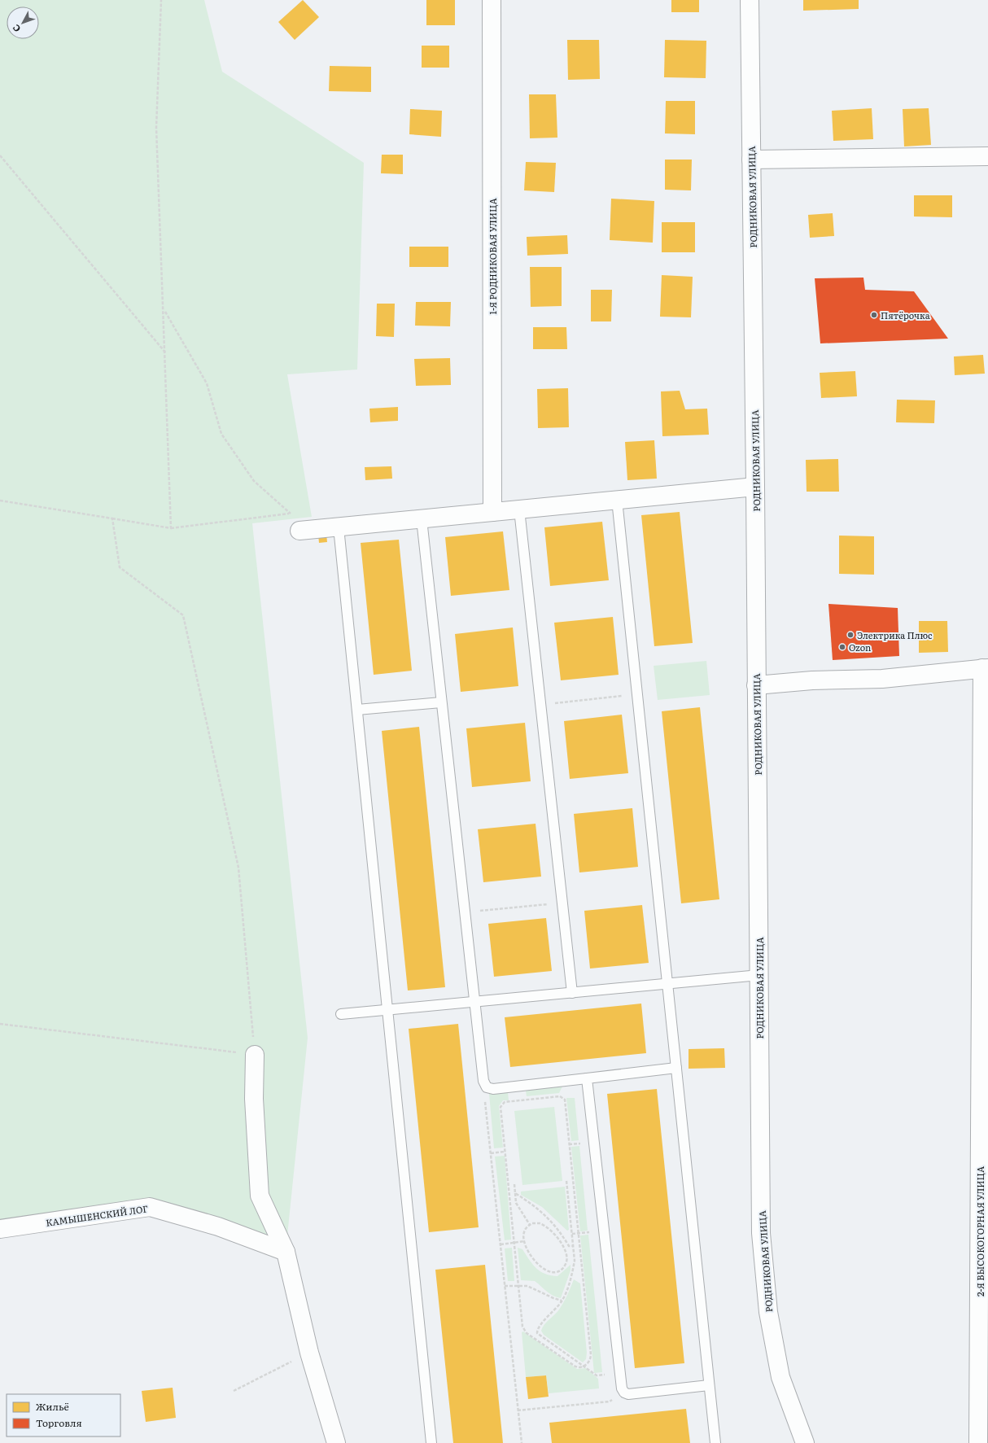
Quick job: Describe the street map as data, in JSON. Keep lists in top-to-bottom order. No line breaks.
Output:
{"streets":{"street":["РОДНИКОВАЯ УЛИЦА","1-Я РОДНИКОВАЯ УЛИЦА","КАМЫШЕНСКИЙ ЛОГ","2-Я ВЫСОКОГОРНАЯ УЛИЦА"]},"places":["Пятёрочка","Электрика Плюс","Ozon"],"legend":["Жильё","Торговля"],"north":"bottom left"}
